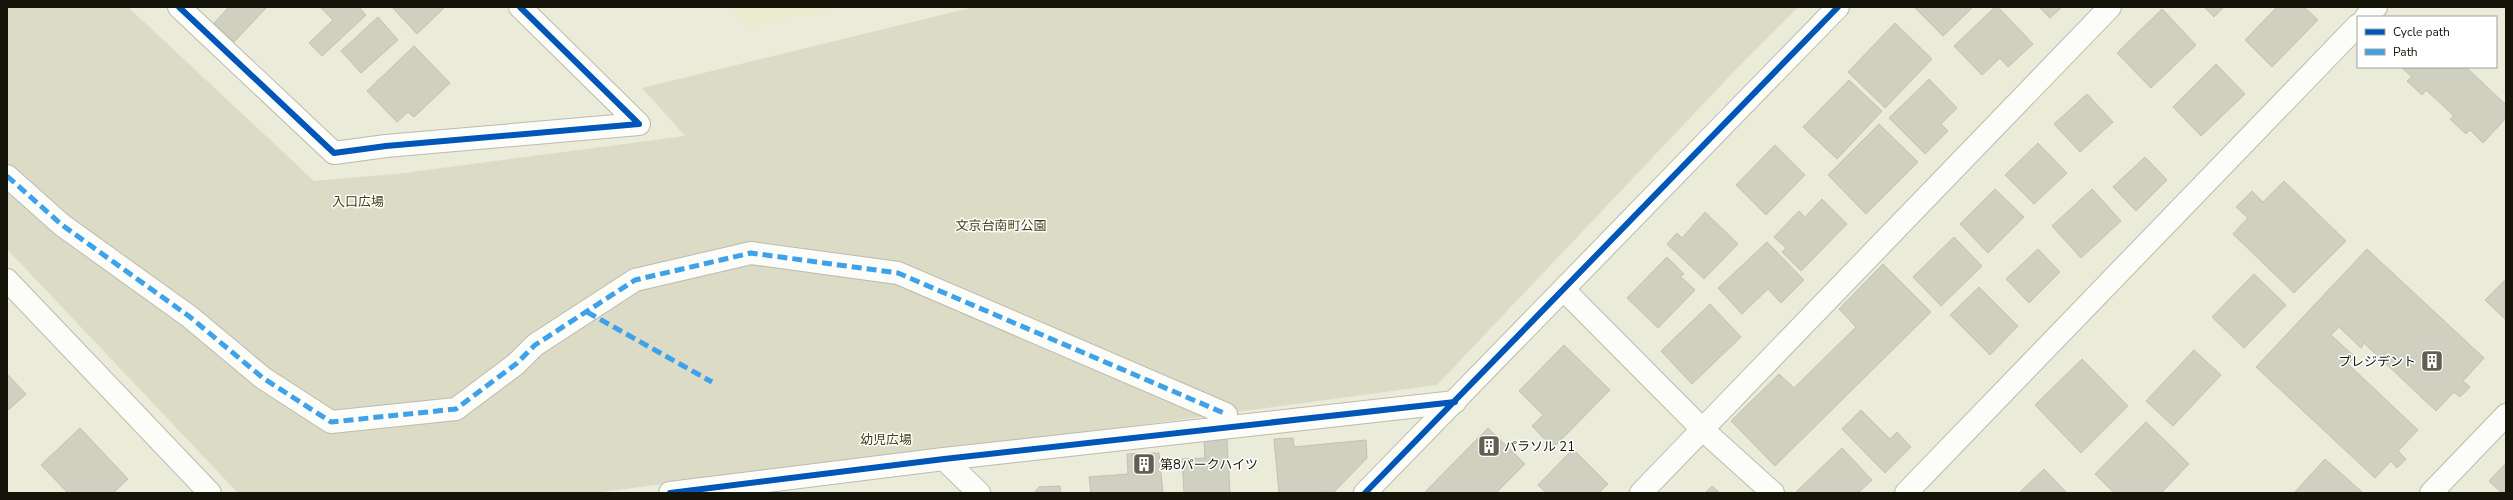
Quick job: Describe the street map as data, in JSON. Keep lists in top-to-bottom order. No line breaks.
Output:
{"parks":["入口広場","文京台南町公園","幼児広場"],"places":{"building":["プレジデント","パラソル 21","第8パークハイツ"]},"legend":["Cycle path","Path"]}
